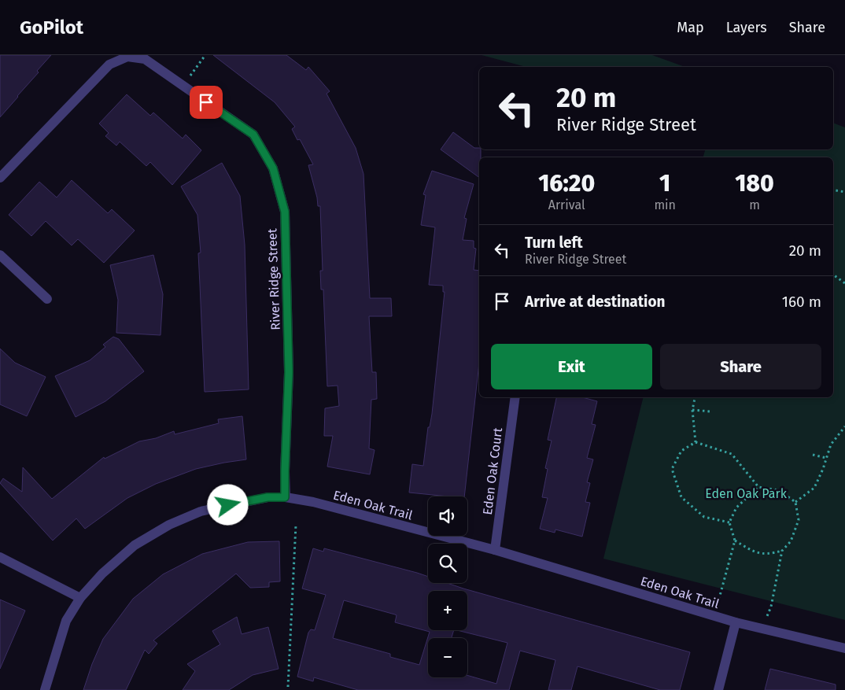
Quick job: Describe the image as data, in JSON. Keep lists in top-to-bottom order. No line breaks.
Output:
{"streets":{"street":["River Ridge Street","Eden Oak Court","Eden Oak Trail"]},"crossings":[["River Ridge Street","Eden Oak Trail"],["Eden Oak Court","Eden Oak Trail"]],"parks":["Eden Oak Park"],"page":{"header":"GoPilot","nav":["Map","Layers","Share"],"turn":["20 m","River Ridge Street"],"eta":["16:20","Arrival","1","min","180","m"],"list":[{"name":"Turn left","note":"River Ridge Street","value":"20 m"},{"name":"Arrive at destination","value":"160 m"}],"buttons":["Exit","Share"],"map_buttons":["+","−"]}}
